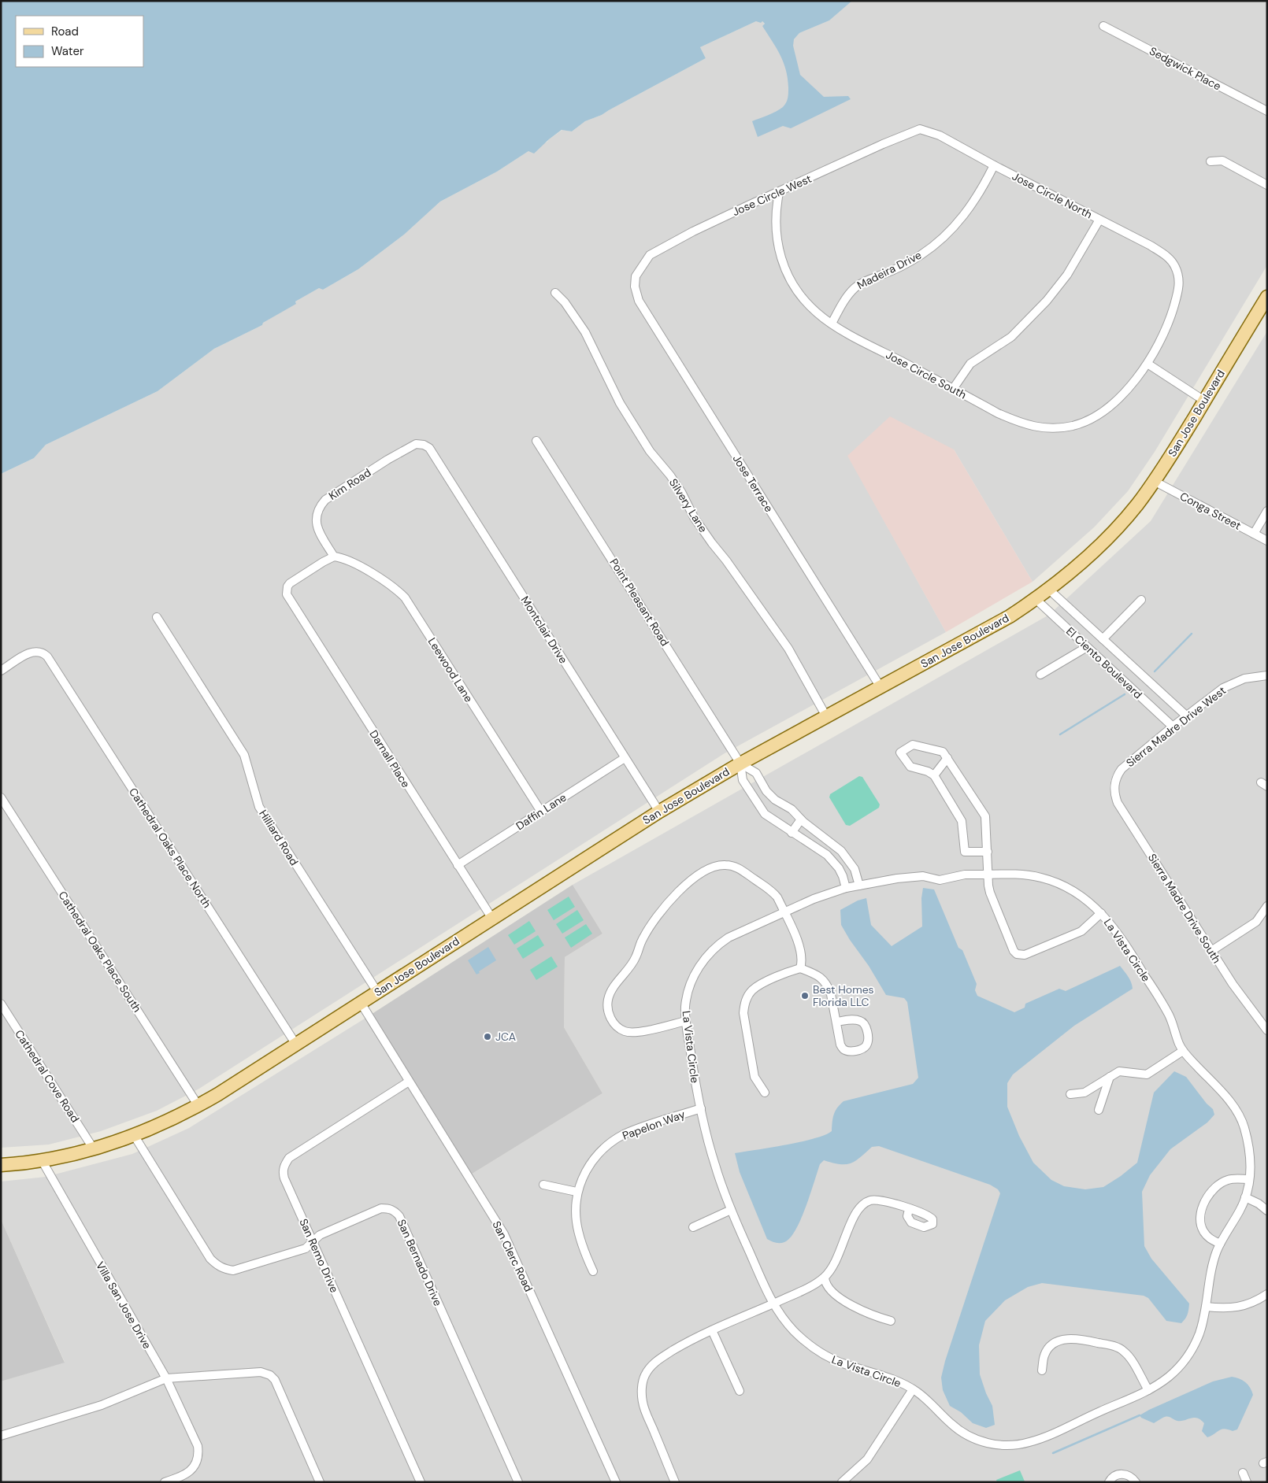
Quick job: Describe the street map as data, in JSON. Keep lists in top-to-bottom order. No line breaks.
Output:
{"streets":{"main road":["San Jose Boulevard"],"street":["Sedgwick Place","Jose Circle West","Jose Circle North","Madeira Drive","Jose Circle South","Jose Terrace","Kim Road","Silvery Lane","Conga Street","Point Pleasant Road","Montclair Drive","El Ciento Boulevard","Leewood Lane","Sierra Madre Drive West","Darnall Place","Daffin Lane","Hilliard Road","Cathedral Oaks Place North","Sierra Madre Drive South","La Vista Circle","Cathedral Oaks Place South","Cathedral Cove Road","Papelon Way","San Remo Drive","San Clerc Road","San Bernado Drive","Villa San Jose Drive"]},"crossings":[["Jose Circle West","Jose Circle North"],["Jose Circle West","Jose Circle South"],["Jose Circle West","Jose Terrace"],["Jose Circle North","Madeira Drive"],["Jose Circle North","Jose Circle South"],["Madeira Drive","Jose Circle South"],["San Jose Boulevard","Jose Terrace"],["San Jose Boulevard","Silvery Lane"],["San Jose Boulevard","Conga Street"],["San Jose Boulevard","Point Pleasant Road"],["San Jose Boulevard","Montclair Drive"],["San Jose Boulevard","El Ciento Boulevard"],["San Jose Boulevard","Darnall Place"],["San Jose Boulevard","Hilliard Road"],["San Jose Boulevard","Cathedral Oaks Place North"],["San Jose Boulevard","Cathedral Oaks Place South"],["San Jose Boulevard","Cathedral Cove Road"],["San Jose Boulevard","San Clerc Road"],["San Jose Boulevard","San Bernado Drive"],["San Jose Boulevard","Villa San Jose Drive"],["Kim Road","Montclair Drive"],["Kim Road","Leewood Lane"],["Kim Road","Darnall Place"],["Point Pleasant Road","La Vista Circle"],["Montclair Drive","Daffin Lane"],["El Ciento Boulevard","Sierra Madre Drive West"],["Leewood Lane","Darnall Place"],["Leewood Lane","Daffin Lane"],["Sierra Madre Drive West","Sierra Madre Drive South"],["Darnall Place","Daffin Lane"],["La Vista Circle","Papelon Way"],["San Remo Drive","San Clerc Road"],["San Remo Drive","San Bernado Drive"]],"places":["Best Homes Florida LLC","JCA"],"legend":["Road","Water"]}
